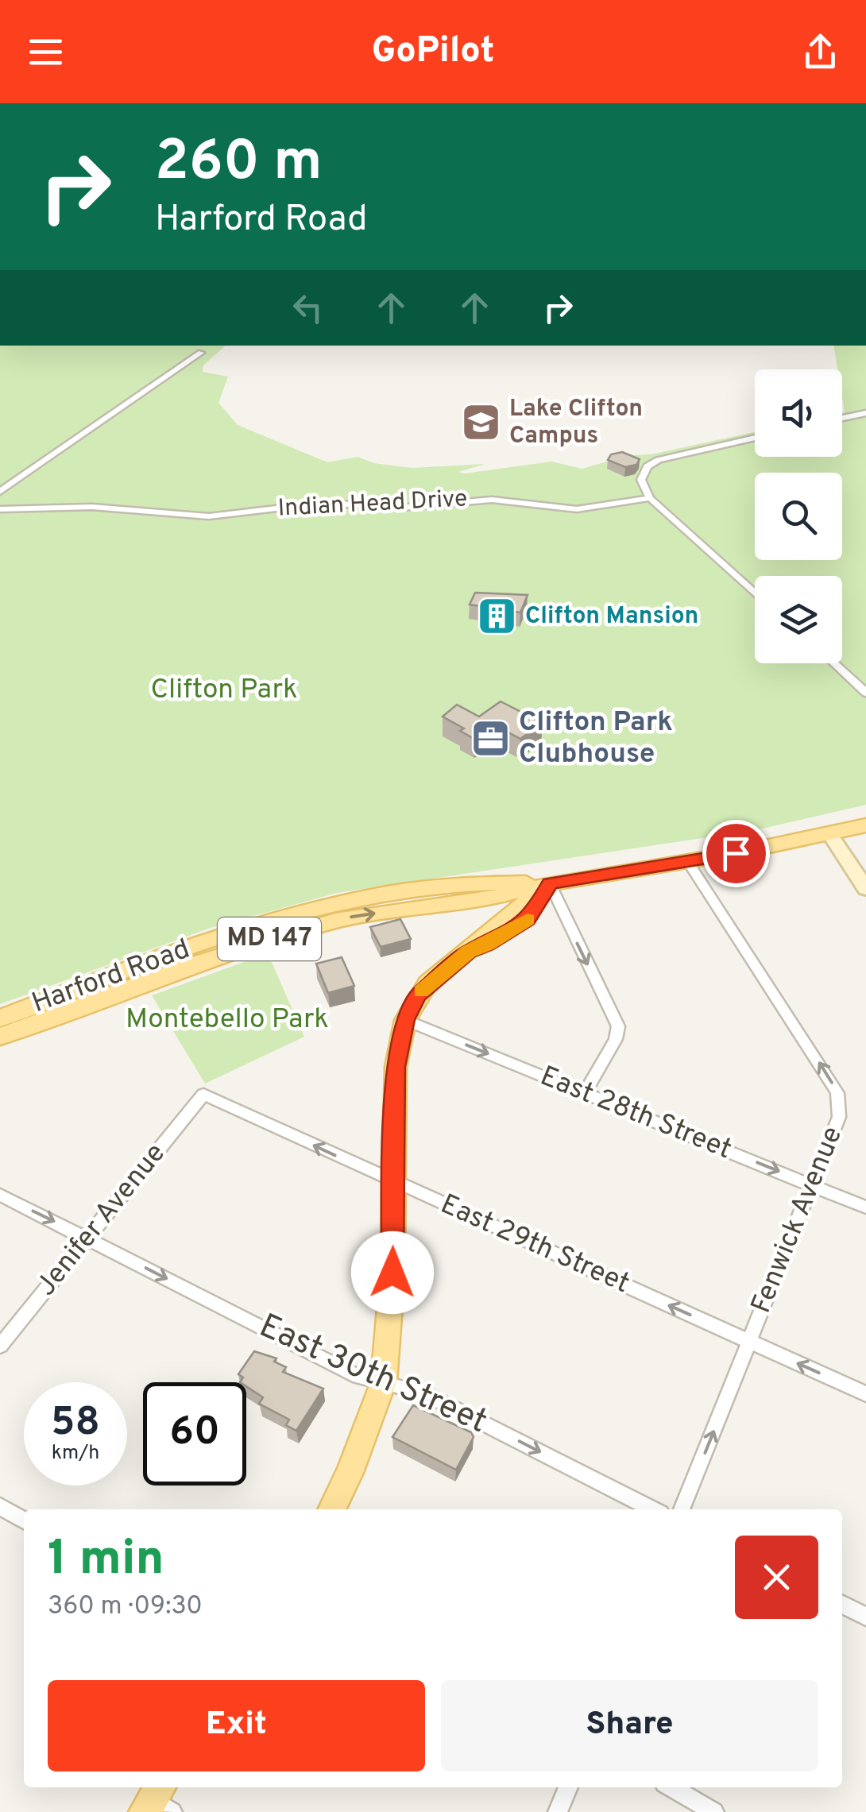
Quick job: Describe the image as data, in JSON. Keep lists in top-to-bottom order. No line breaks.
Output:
{"streets":{"main road":["MD 147","Harford Road"],"street":["Indian Head Drive","East 28th Street","Jenifer Avenue","Fenwick Avenue","East 29th Street","East 30th Street"]},"crossings":[["Harford Road","Fenwick Avenue"],["East 28th Street","Fenwick Avenue"],["Jenifer Avenue","East 29th Street"],["Jenifer Avenue","East 30th Street"],["Fenwick Avenue","East 29th Street"]],"one_way":["East 28th Street","Fenwick Avenue","East 29th Street","East 30th Street"],"parks":["Clifton Park","Montebello Park"],"places":{"school or university":["Lake Clifton Campus"],"building":["Clifton Mansion"],"office":["Clifton Park Clubhouse"]},"page":{"header":"GoPilot","turn":["260 m","Harford Road"],"speed":"58 km/h","limit":"60","heading":["1 min","360 m · 09:30"],"buttons":["Exit","Share"]}}
